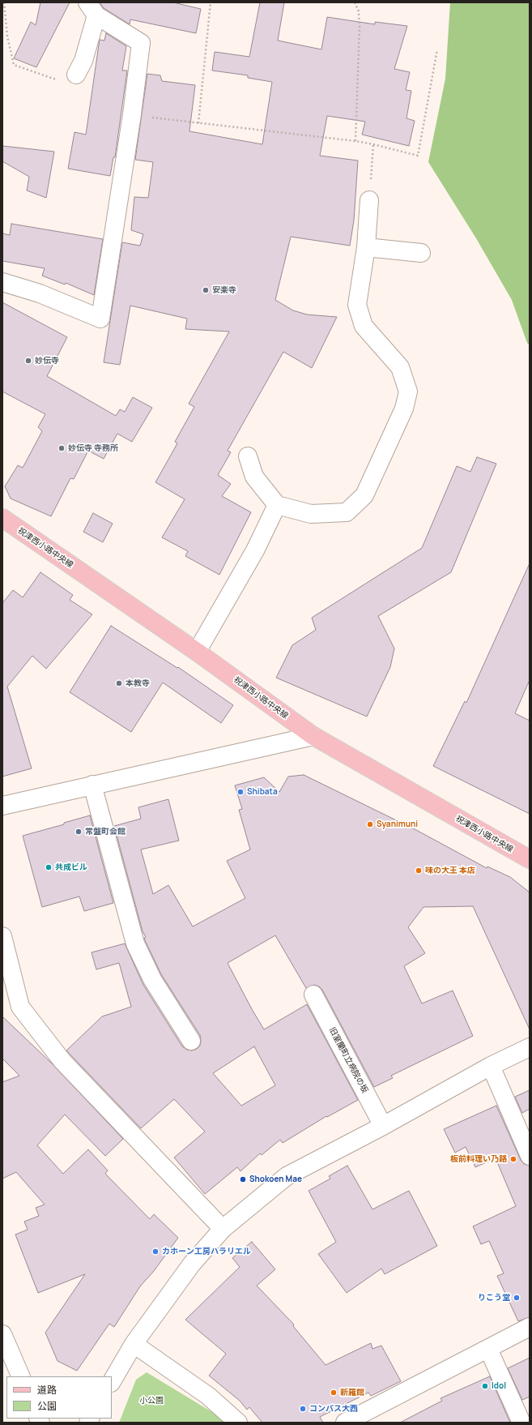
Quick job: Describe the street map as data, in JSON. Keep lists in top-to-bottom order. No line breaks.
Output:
{"streets":{"main road":["祝津西小路中央線"],"street":["旧室蘭町立病院の坂"]},"parks":["小公園"],"places":["安楽寺","妙伝寺","妙伝寺 寺務所","本教寺","Shibata","Syanimuni","常盤町会館","共成ビル","味の大王 本店","板前料理い乃路","Shokoen Mae","カホーン工房ハラリエル","りこう堂","Idol","新羅館","コンパス大西"],"legend":["道路","公園"]}
